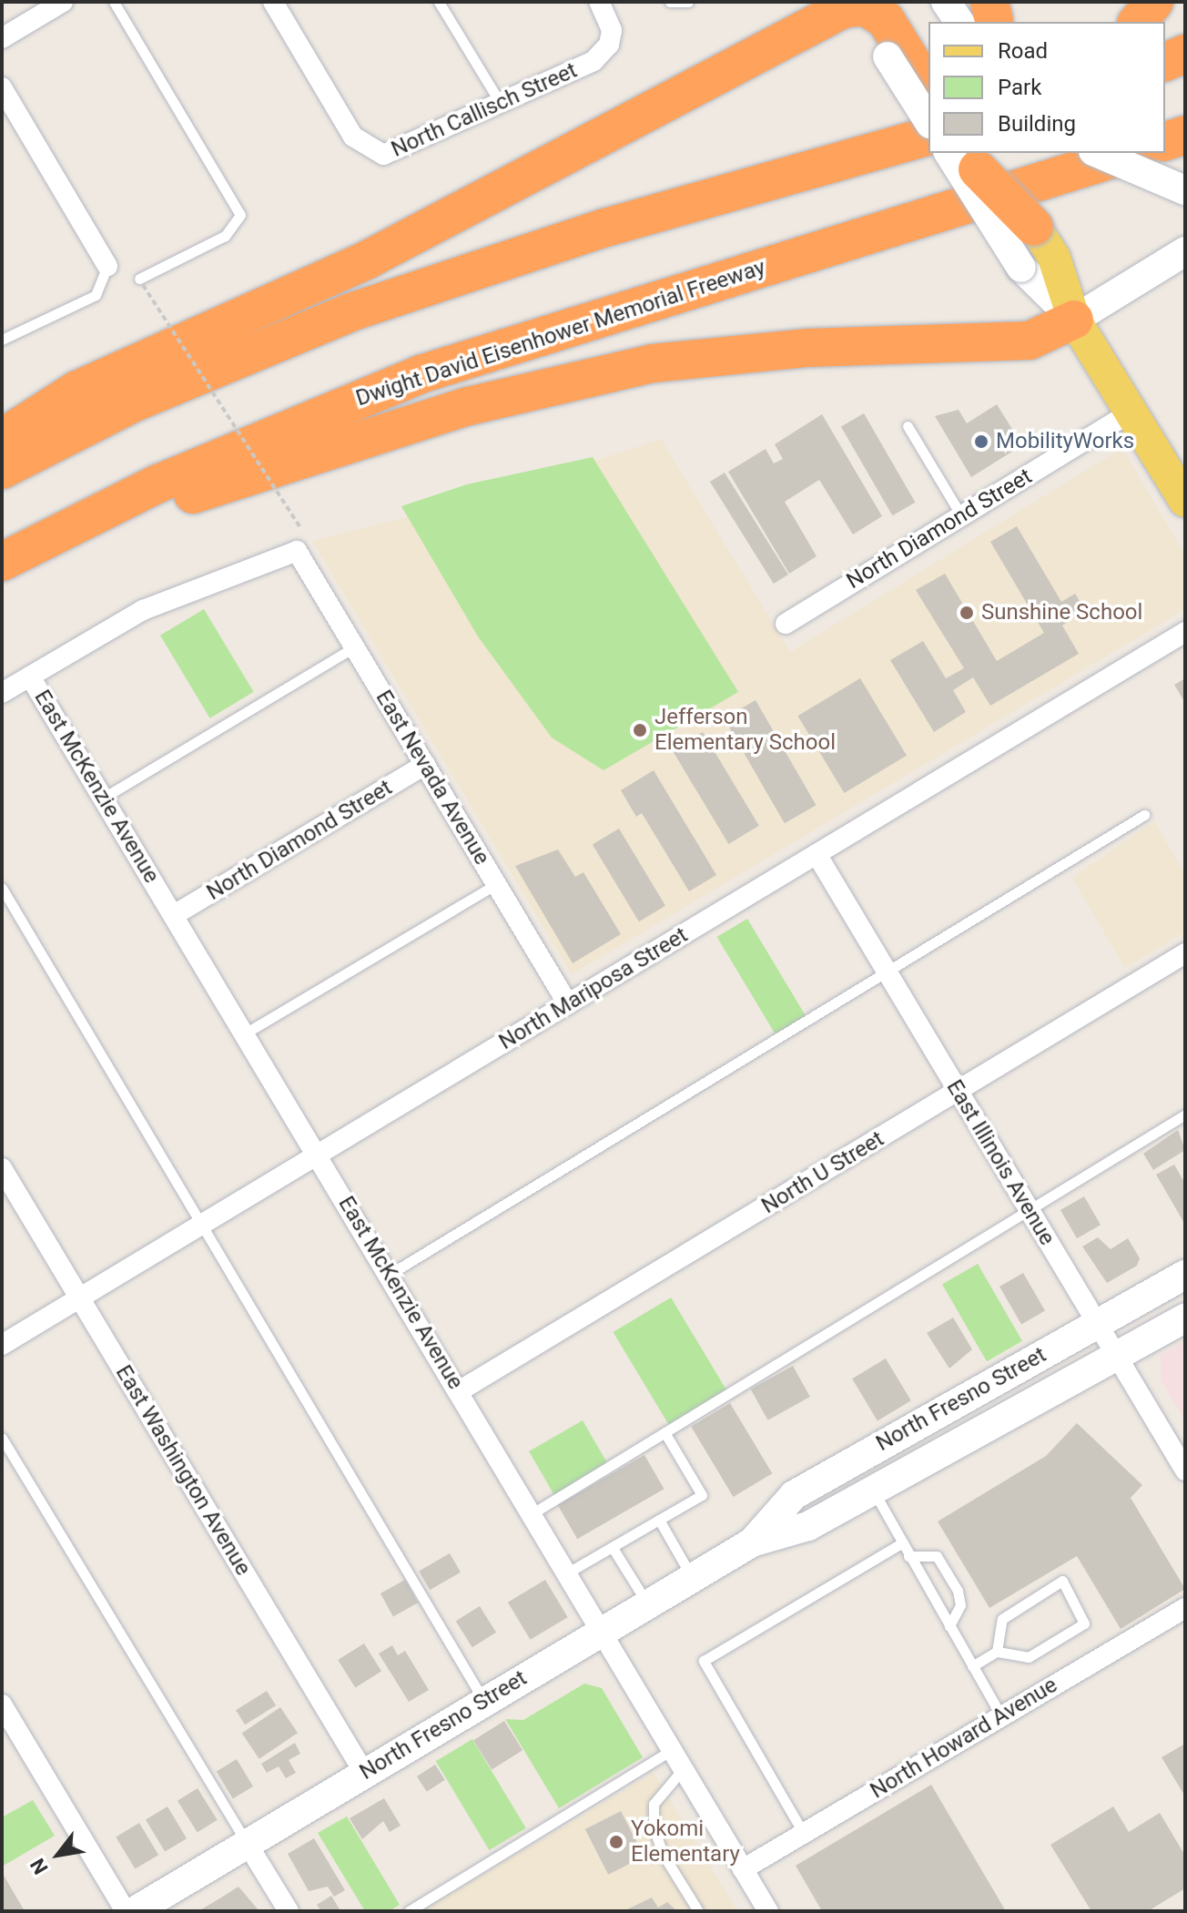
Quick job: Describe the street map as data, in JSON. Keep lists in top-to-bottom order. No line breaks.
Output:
{"streets":{"highway":["Dwight David Eisenhower Memorial Freeway"],"main road":["North Fresno Street"],"street":["North Callisch Street","North Diamond Street","East Nevada Avenue","East McKenzie Avenue","North Mariposa Street","East Illinois Avenue","North U Street","East Washington Avenue","North Howard Avenue"]},"crossings":[["North Diamond Street","East Nevada Avenue"],["North Diamond Street","East McKenzie Avenue"],["East Nevada Avenue","East McKenzie Avenue"],["East Nevada Avenue","North Mariposa Street"],["East McKenzie Avenue","North Mariposa Street"],["East McKenzie Avenue","North U Street"],["East McKenzie Avenue","North Fresno Street"],["East McKenzie Avenue","North Howard Avenue"],["North Mariposa Street","East Illinois Avenue"],["North Mariposa Street","East Washington Avenue"],["East Illinois Avenue","North U Street"],["East Illinois Avenue","North Fresno Street"],["North Fresno Street","East Washington Avenue"]],"places":["MobilityWorks","Sunshine School","Jefferson Elementary School","Yokomi Elementary"],"legend":["Road","Park","Building"],"north":"bottom left"}
